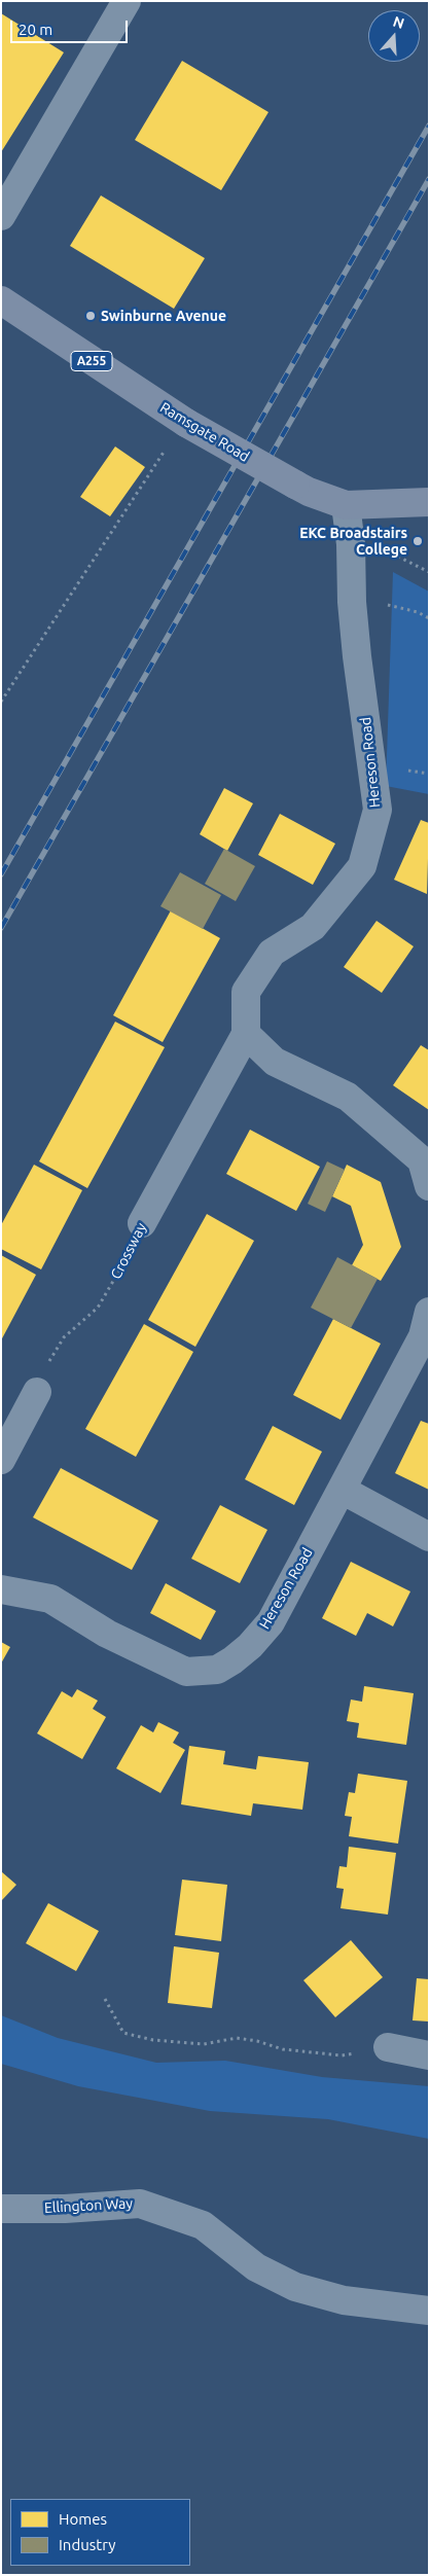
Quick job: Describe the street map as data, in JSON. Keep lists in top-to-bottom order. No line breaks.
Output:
{"streets":{"main road":["A255","Ramsgate Road"],"street":["Hereson Road","Crossway","Ellington Way"]},"crossings":[["Ramsgate Road","Hereson Road"],["Hereson Road","Crossway"]],"places":["Swinburne Avenue","EKC Broadstairs College"],"legend":["Homes","Industry"],"scale_bar":"20 m","north":"top"}
